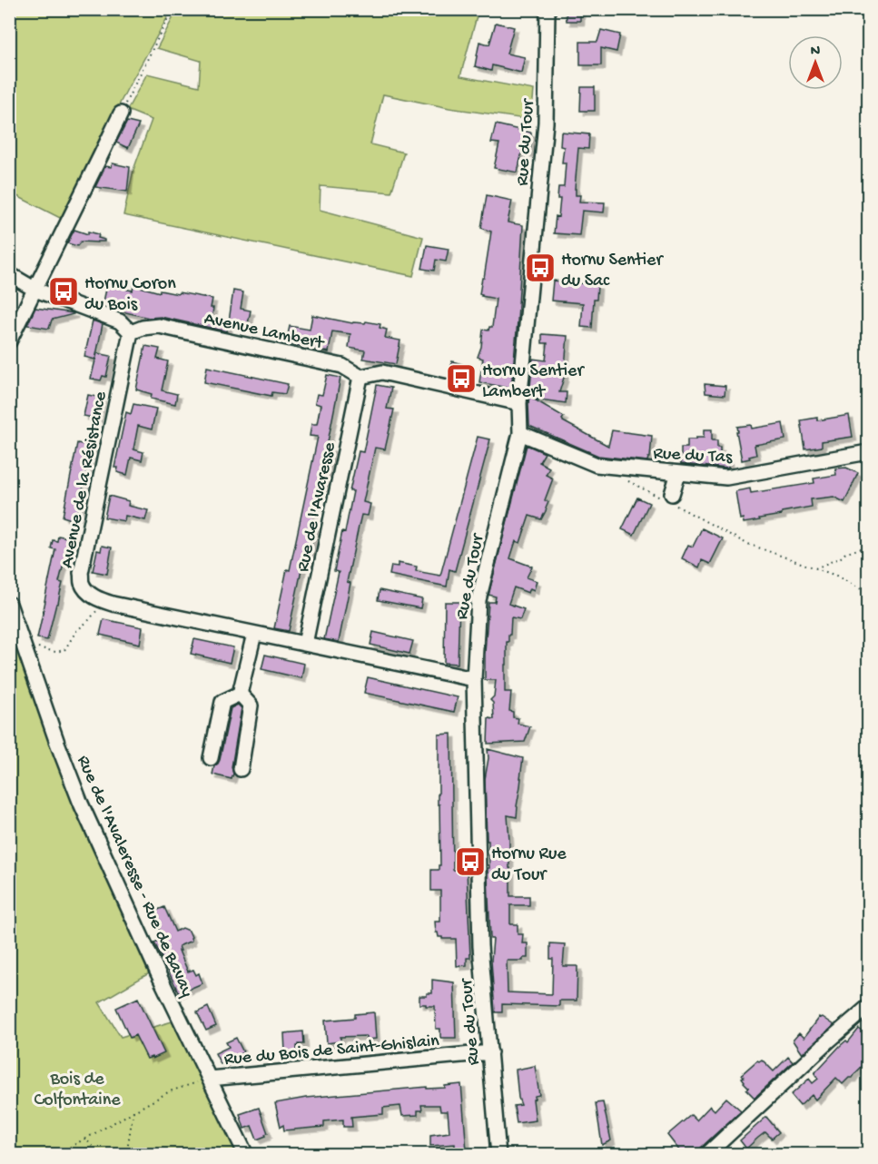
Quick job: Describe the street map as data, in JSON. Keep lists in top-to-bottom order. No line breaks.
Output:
{"streets":{"street":["Rue du Tour","Avenue Lambert","Rue du Tas","Avenue de la Résistance","Rue de l'Avaresse","Rue de l'Avaleresse - Rue de Bavay","Rue du Bois de Saint-Ghislain"]},"crossings":[["Rue du Tour","Rue du Tas"],["Rue du Tour","Rue du Bois de Saint-Ghislain"],["Avenue Lambert","Avenue de la Résistance"],["Avenue Lambert","Rue de l'Avaresse"],["Rue de l'Avaleresse - Rue de Bavay","Rue du Bois de Saint-Ghislain"]],"parks":["Bois de Colfontaine"],"places":{"bus stop":["Hornu Sentier du Sac","Hornu Coron du Bois","Hornu Sentier Lambert","Hornu Rue du Tour"]},"north":"top"}
